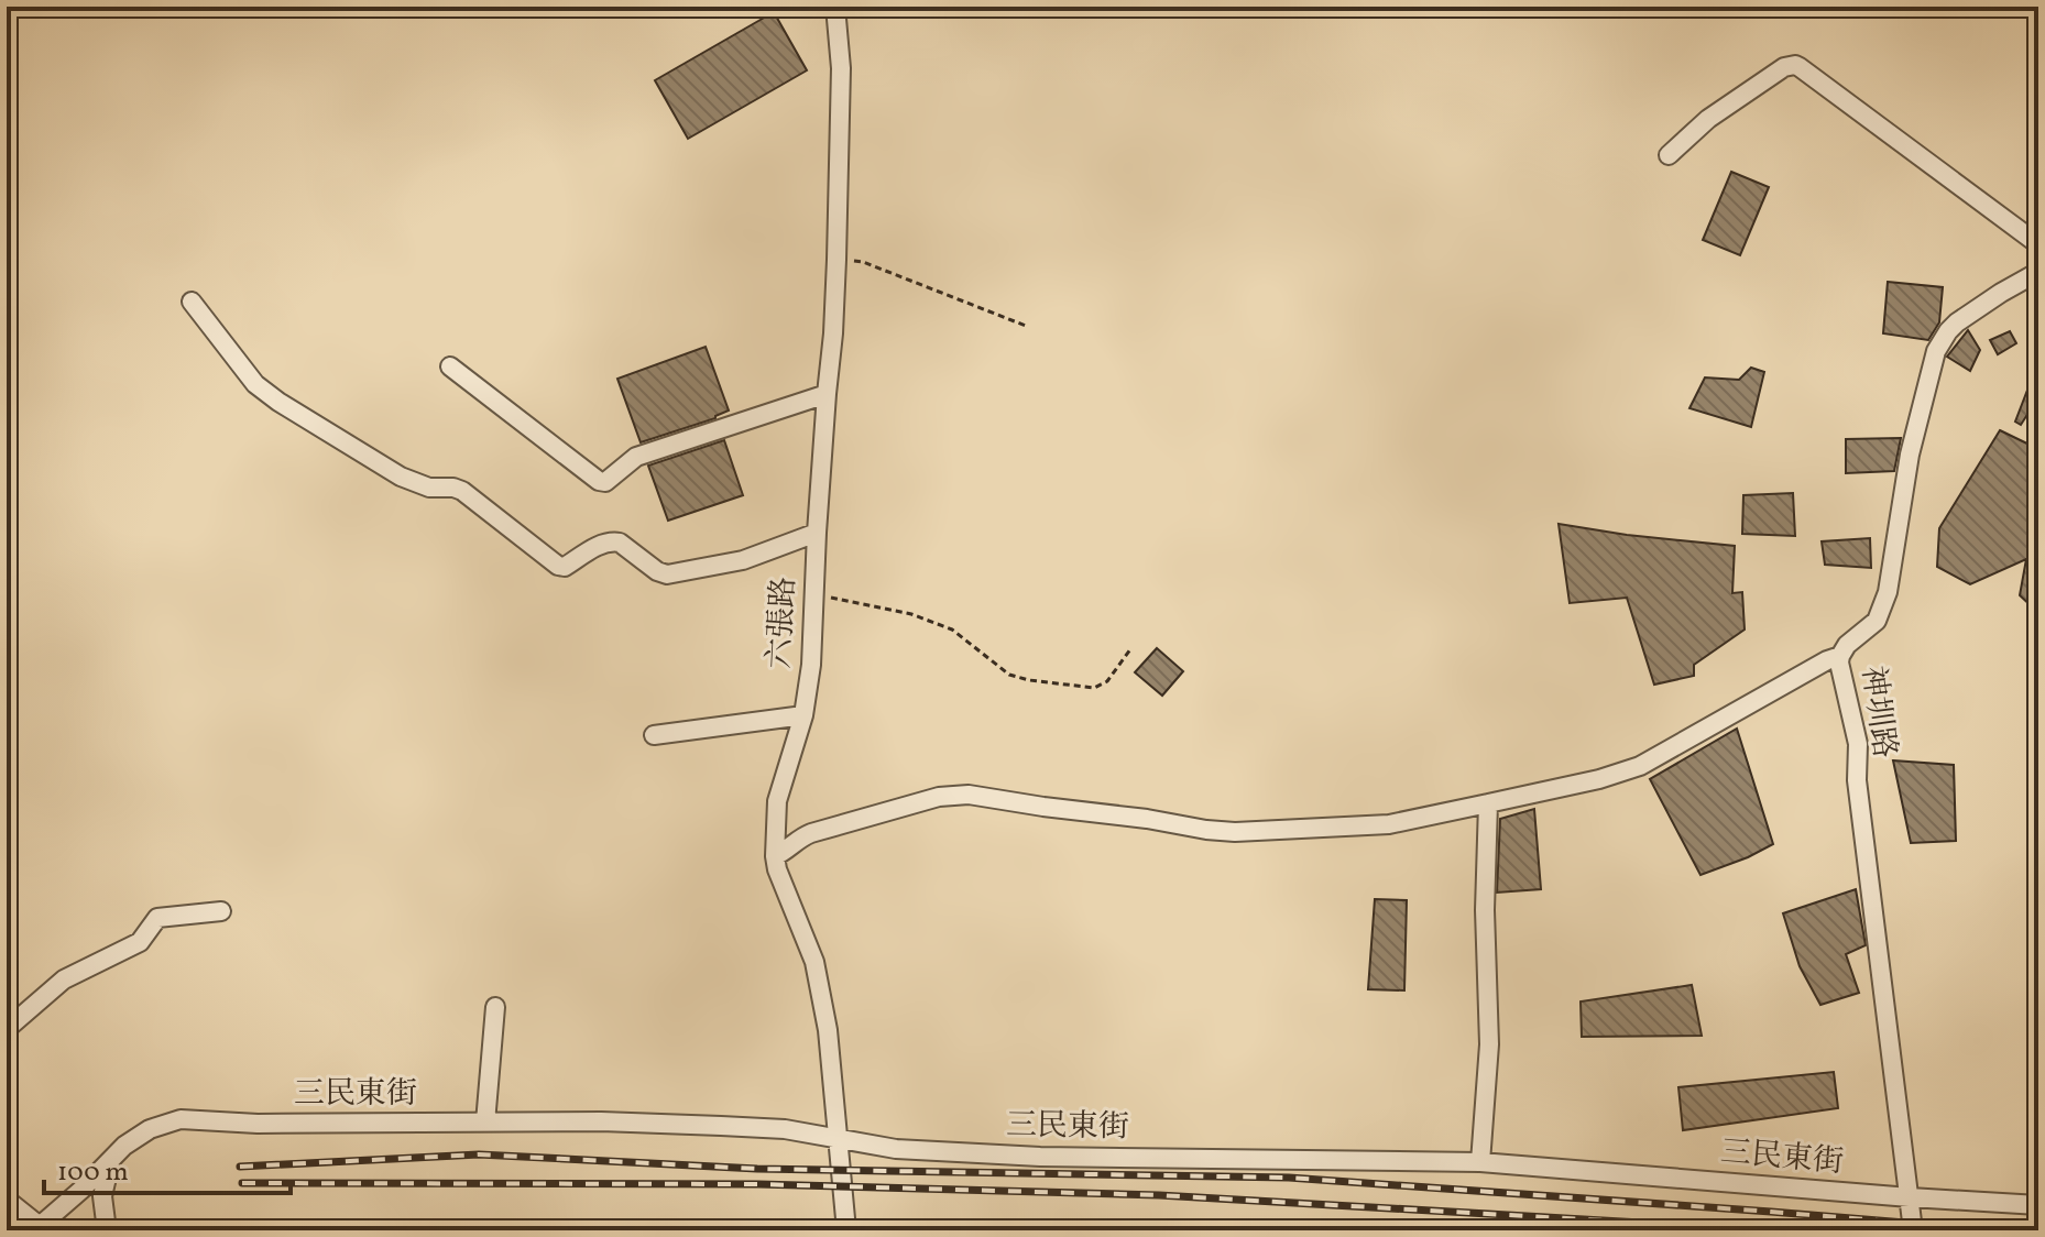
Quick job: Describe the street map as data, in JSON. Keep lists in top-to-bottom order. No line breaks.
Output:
{"streets":{"street":["六張路","神圳路","三民東街"]},"crossings":[["六張路","三民東街"],["神圳路","三民東街"]],"scale_bar":"100 m"}
